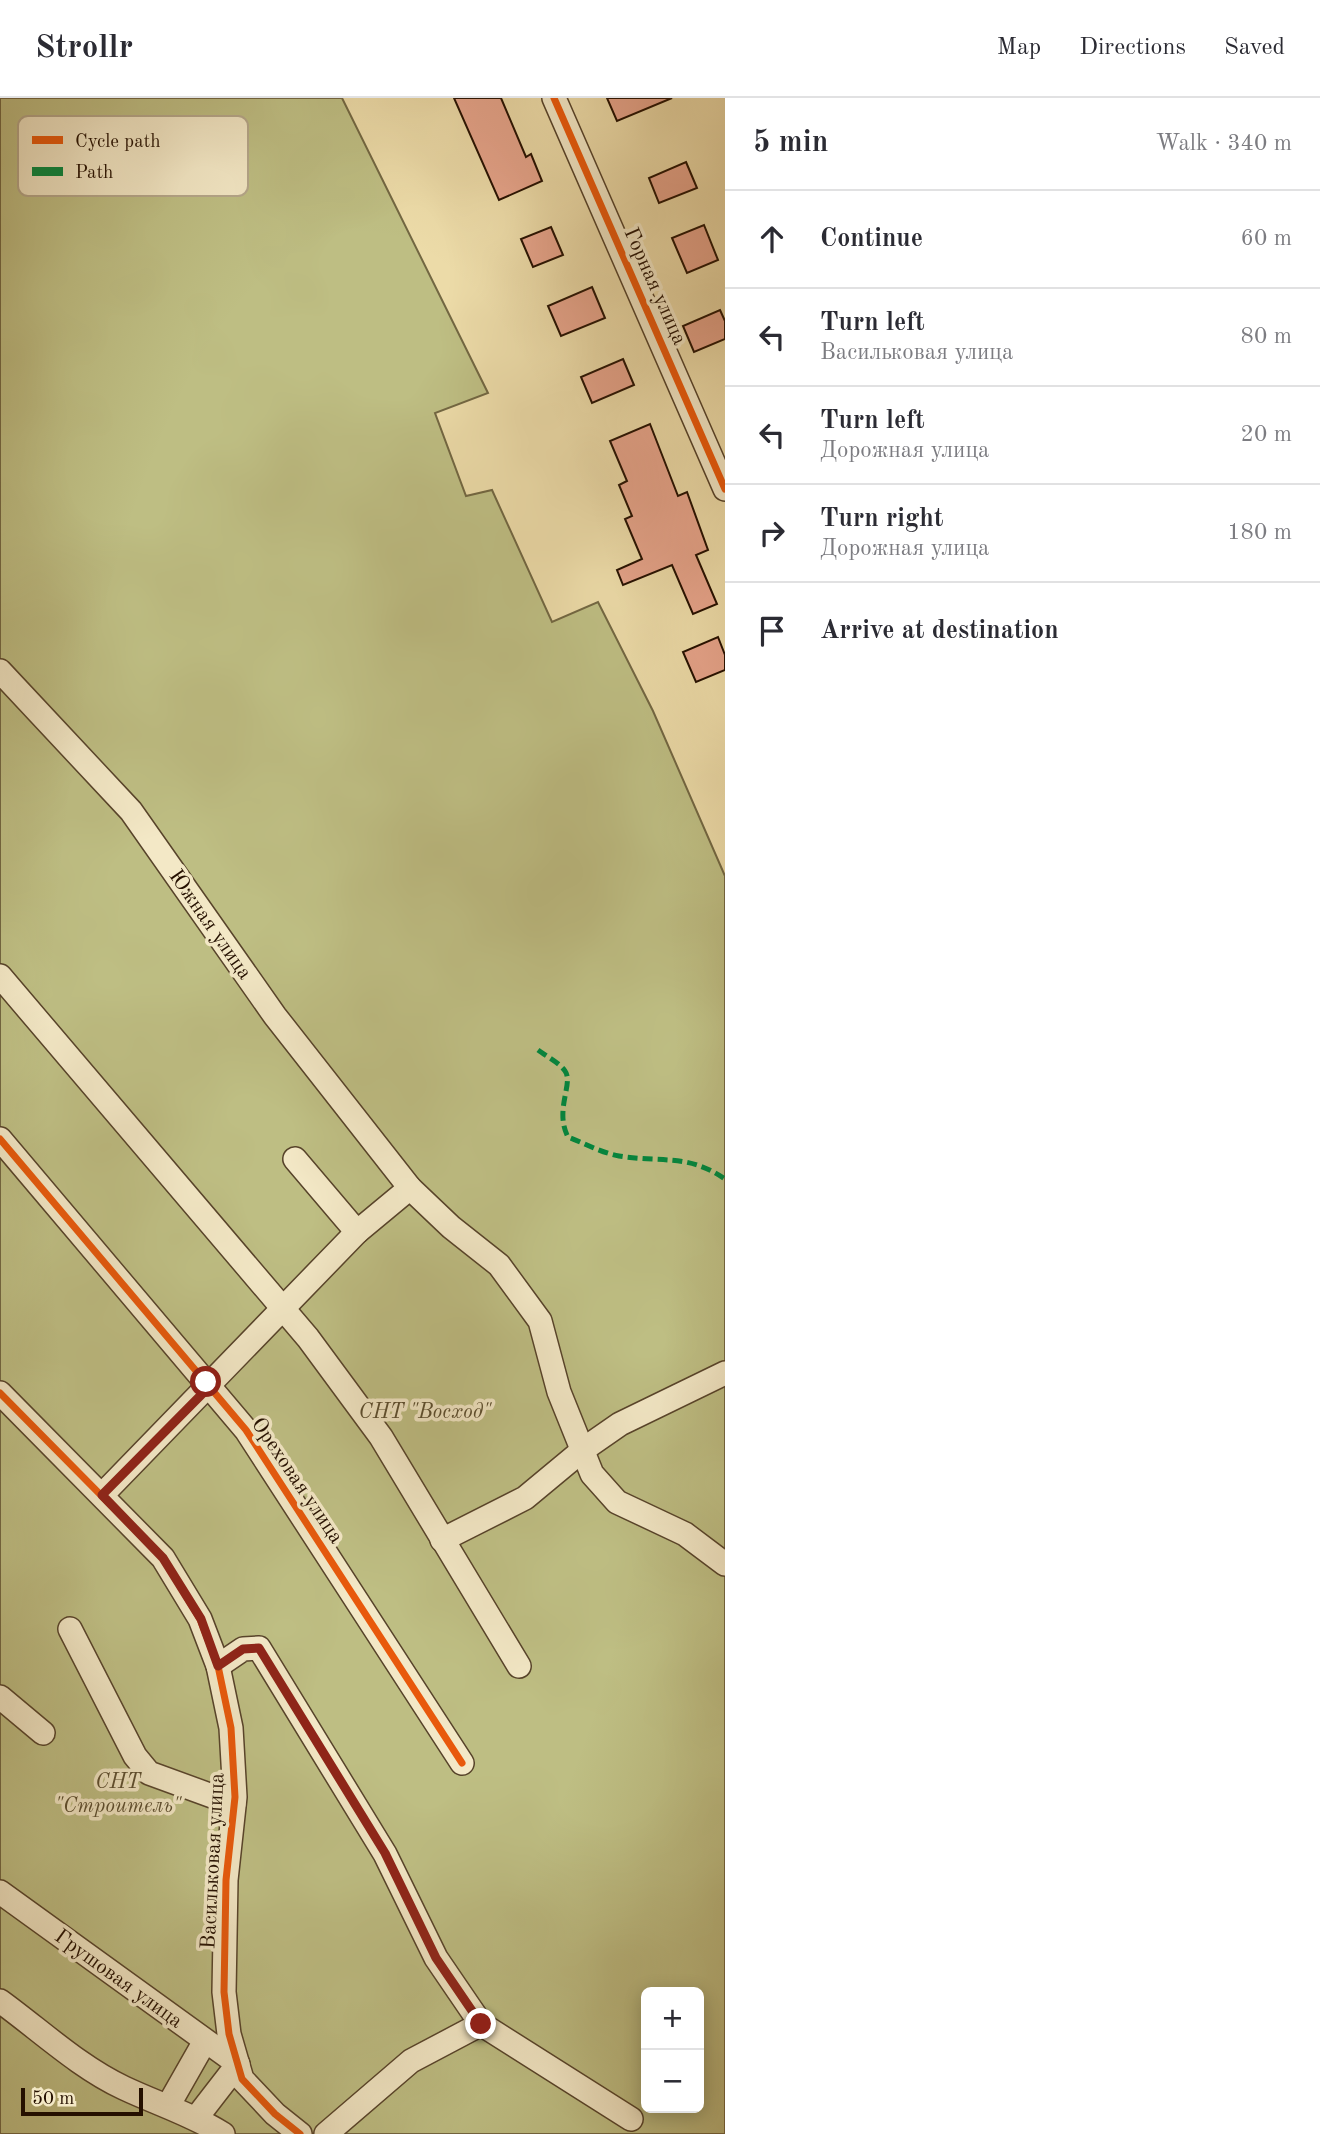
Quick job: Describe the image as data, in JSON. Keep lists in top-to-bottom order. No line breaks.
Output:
{"streets":{"street":["Горная улица","Южная улица","Ореховая улица","Васильковая улица","Грушовая улица"]},"crossings":[["Васильковая улица","Грушовая улица"]],"parks":["СНТ \"Восход\"","СНТ \"Строитель\""],"legend":["Cycle path","Path"],"scale_bar":"50 m","page":{"header":"Strollr","nav":["Map","Directions","Saved"],"heading":["5 min","Walk · 340 m"],"list":[["Continue","60 m"],["Turn left","Васильковая улица","80 m"],["Turn left","Дорожная улица","20 m"],["Turn right","Дорожная улица","180 m"],"Arrive at destination"],"map_buttons":["+","−"],"scale":"50 m"}}
